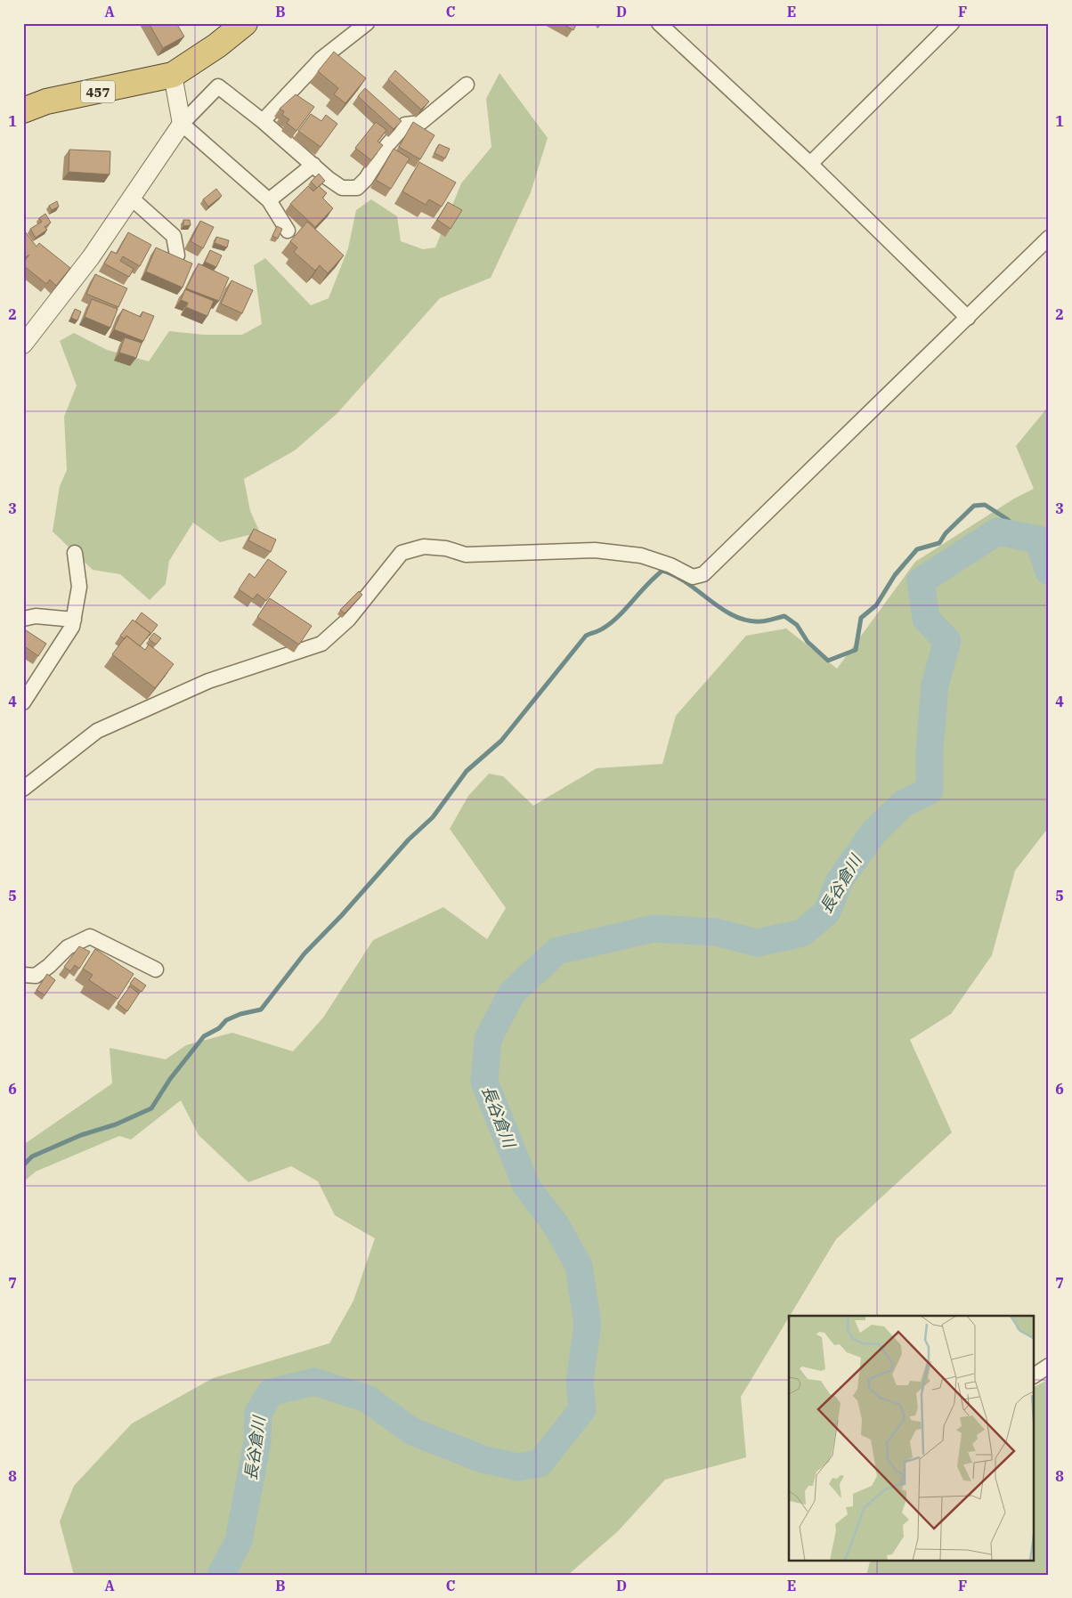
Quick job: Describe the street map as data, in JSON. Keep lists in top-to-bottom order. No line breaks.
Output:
{"streets":{"highway":["457"]},"water":["長谷倉川"],"grid":{"columns":["A","B","C","D","E","F"],"rows":["1","2","3","4","5","6","7","8"]}}
